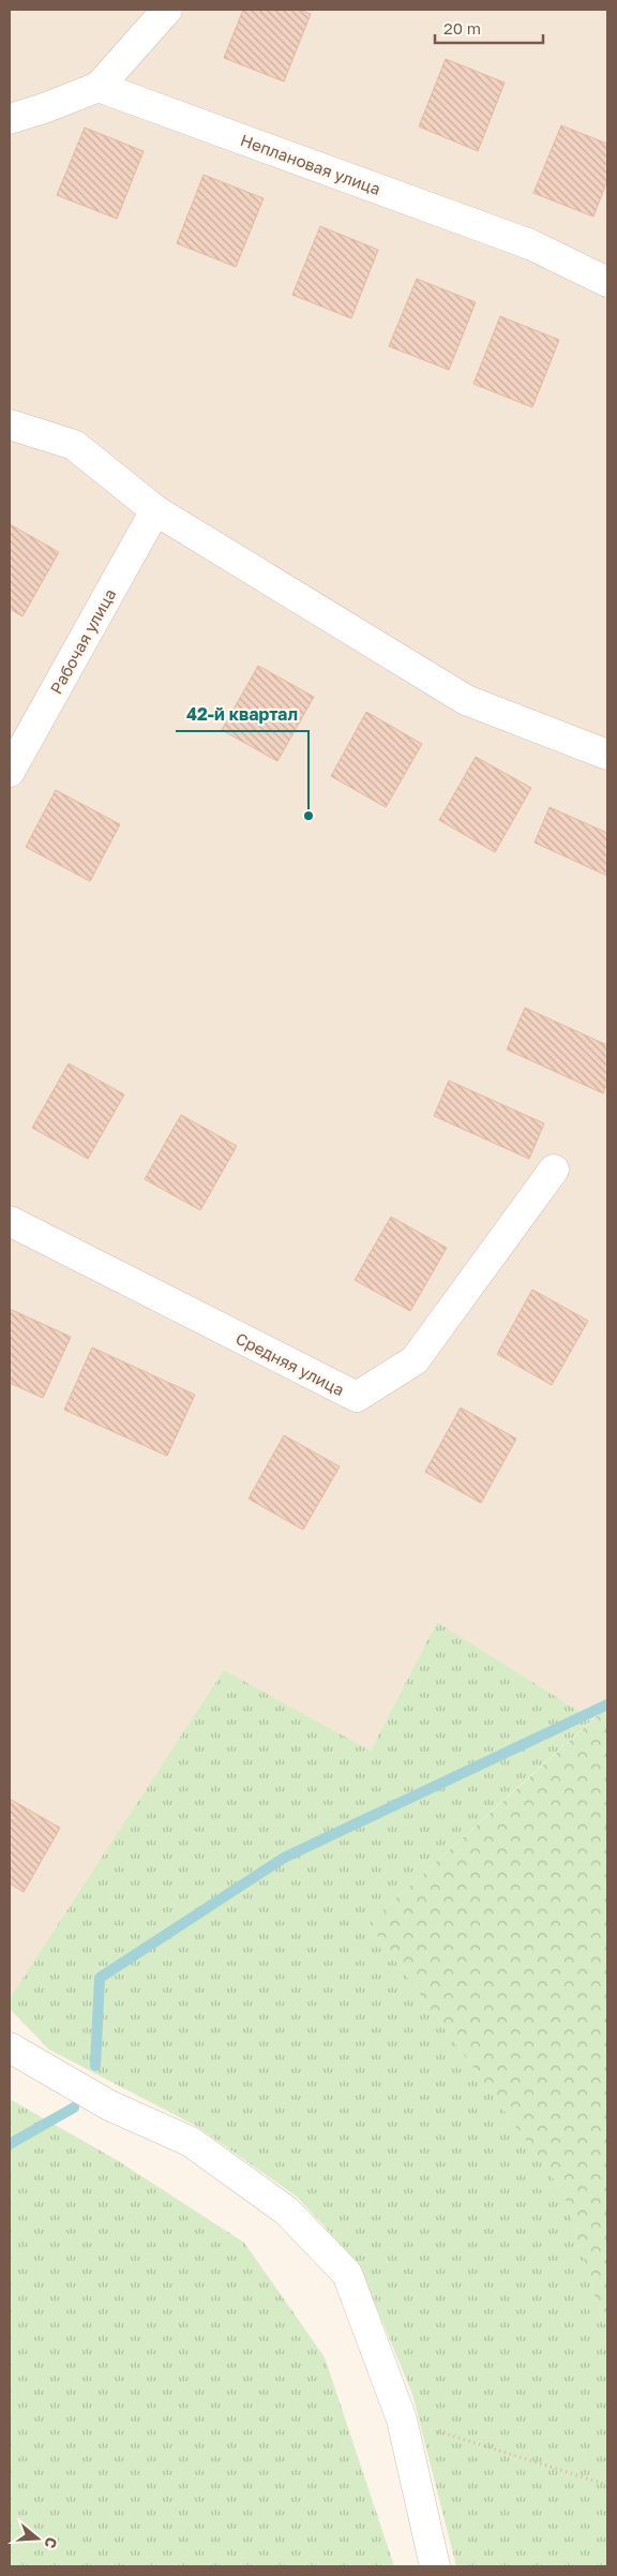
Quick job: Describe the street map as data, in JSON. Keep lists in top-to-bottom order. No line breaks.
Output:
{"streets":{"street":["Неплановая улица","Рабочая улица","Средняя улица"]},"places":["42-й квартал"],"scale_bar":"20 m","north":"right"}
